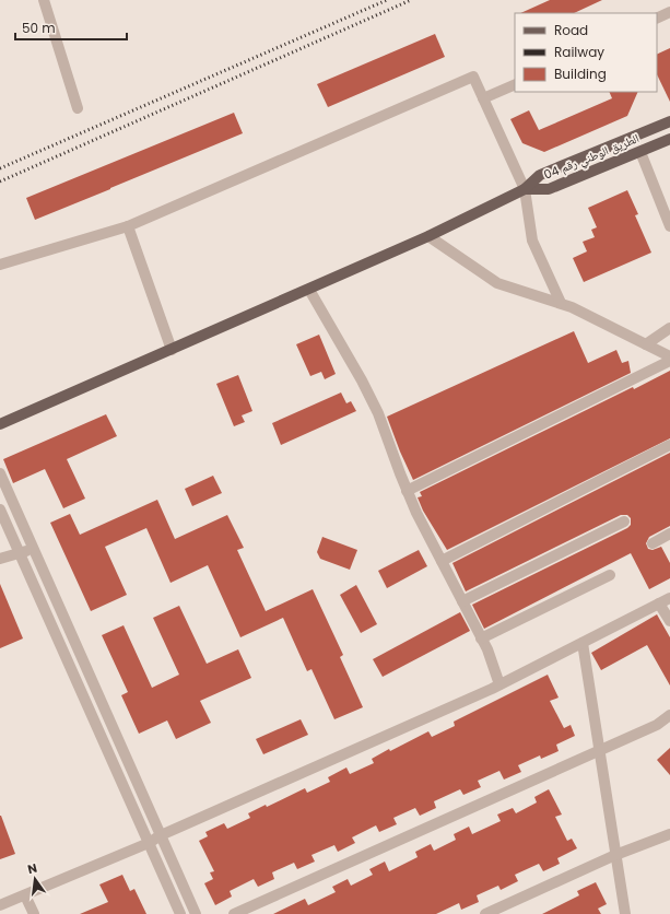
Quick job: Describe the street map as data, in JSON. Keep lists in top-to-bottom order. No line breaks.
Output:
{"streets":{"main road":["الطريق الوطني رقم 04"]},"legend":["Road","Railway","Building"],"scale_bar":"50 m","north":"top"}
